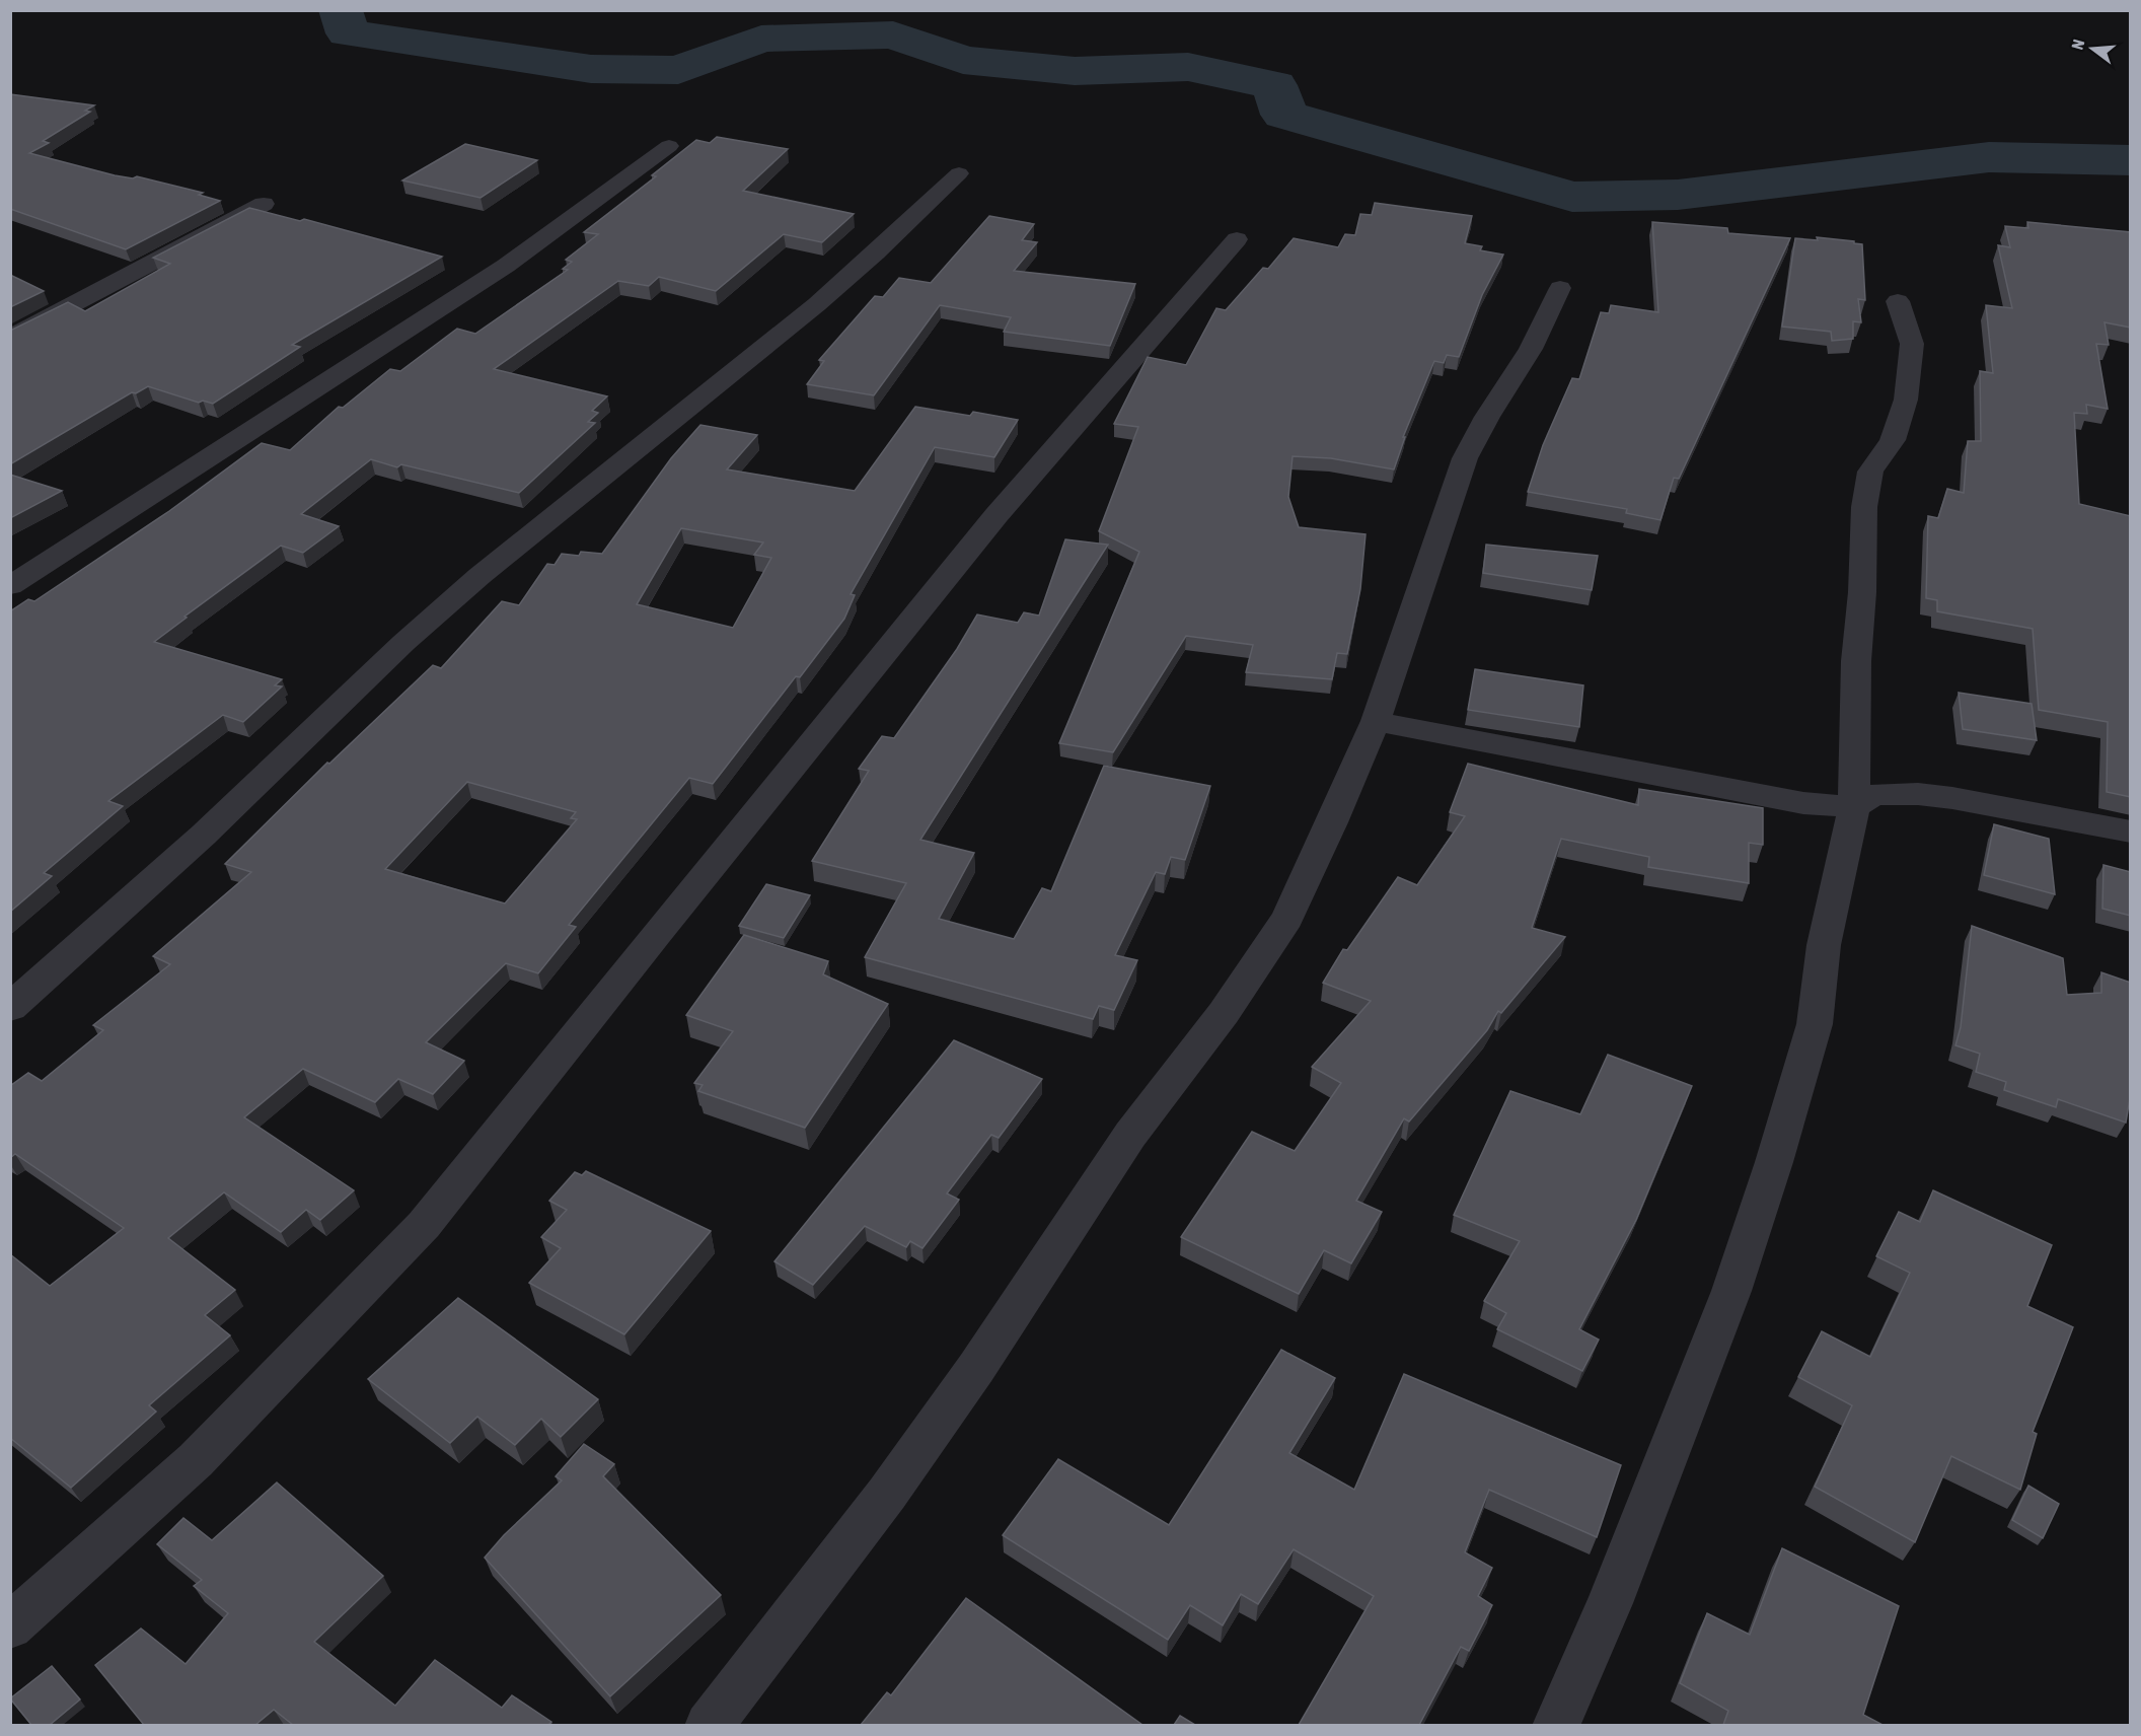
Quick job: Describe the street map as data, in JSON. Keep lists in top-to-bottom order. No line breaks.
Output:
{"north":"left"}
